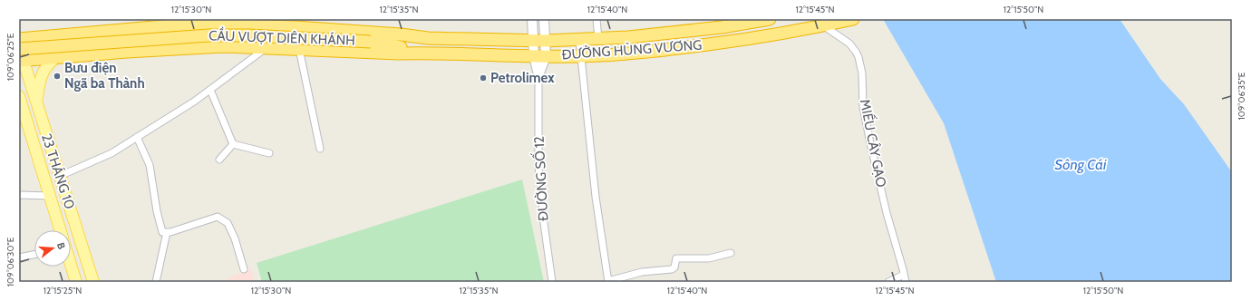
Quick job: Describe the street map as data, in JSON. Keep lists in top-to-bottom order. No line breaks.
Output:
{"streets":{"highway":["CẦU VƯỢT DIÊN KHÁNH","ĐƯỜNG HÙNG VƯƠNG"],"main road":["23 THÁNG 10"],"street":["MIẾU CÂY GẠO","ĐƯỜNG SỐ 12"]},"crossings":[["CẦU VƯỢT DIÊN KHÁNH","ĐƯỜNG HÙNG VƯƠNG"],["CẦU VƯỢT DIÊN KHÁNH","23 THÁNG 10"],["ĐƯỜNG HÙNG VƯƠNG","MIẾU CÂY GẠO"]],"water":["Sông Cái"],"places":["Bưu điện Ngã ba Thành","Petrolimex"],"north":"right","coordinates":["12°15'30\"N","12°15'35\"N","12°15'40\"N","12°15'45\"N","12°15'50\"N","109°06'25\"E","109°06'35\"E","109°06'30\"E","12°15'25\"N"]}
